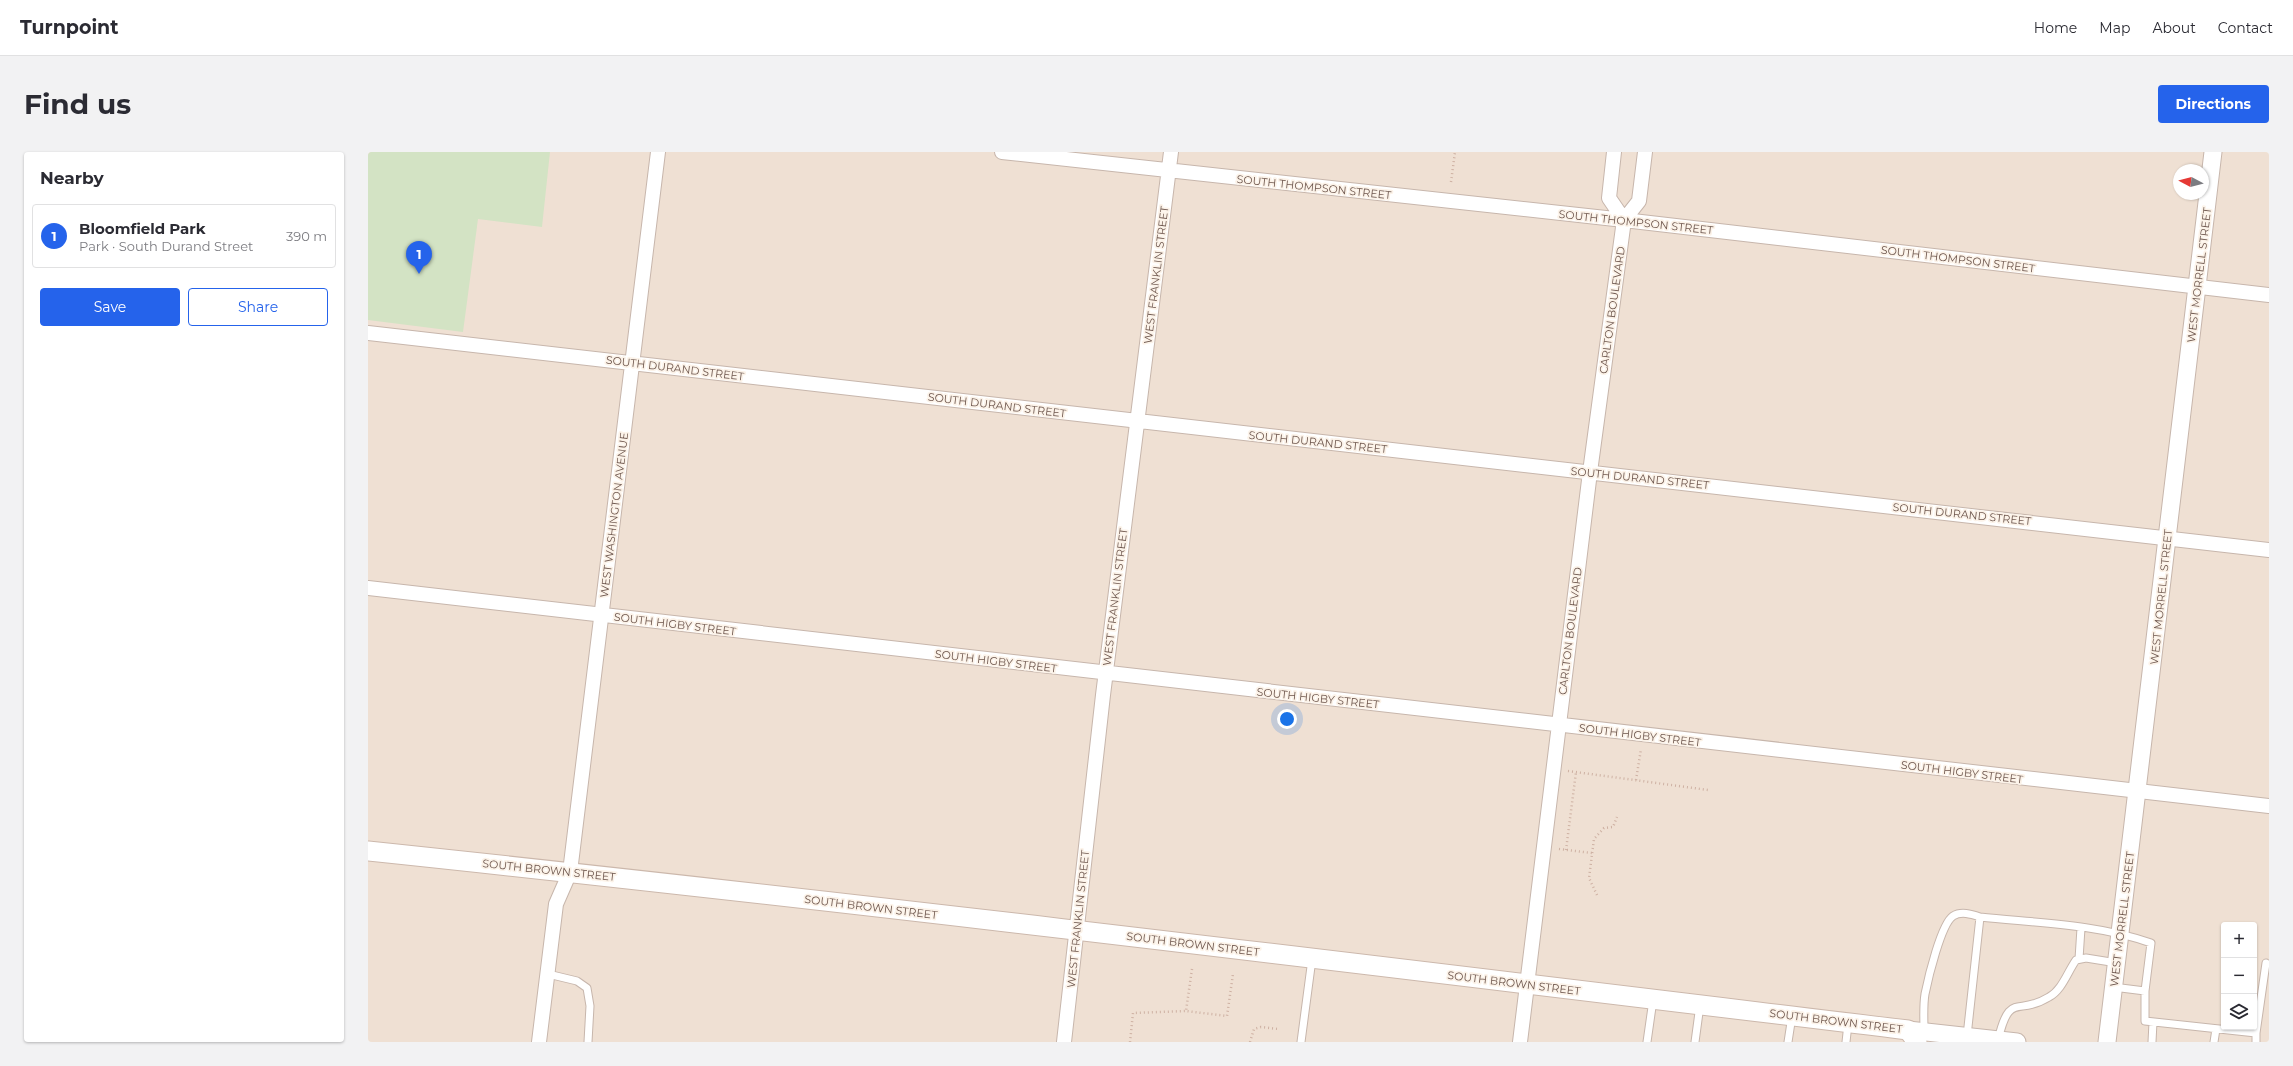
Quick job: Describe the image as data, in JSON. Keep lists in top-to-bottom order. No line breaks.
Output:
{"streets":{"main road":["SOUTH BROWN STREET"],"street":["SOUTH THOMPSON STREET","WEST FRANKLIN STREET","WEST MORRELL STREET","CARLTON BOULEVARD","SOUTH DURAND STREET","WEST WASHINGTON AVENUE","SOUTH HIGBY STREET"]},"crossings":[["SOUTH THOMPSON STREET","WEST FRANKLIN STREET"],["SOUTH THOMPSON STREET","WEST MORRELL STREET"],["SOUTH THOMPSON STREET","CARLTON BOULEVARD"],["WEST FRANKLIN STREET","SOUTH DURAND STREET"],["WEST FRANKLIN STREET","SOUTH HIGBY STREET"],["WEST FRANKLIN STREET","SOUTH BROWN STREET"],["WEST MORRELL STREET","SOUTH DURAND STREET"],["WEST MORRELL STREET","SOUTH HIGBY STREET"],["CARLTON BOULEVARD","SOUTH DURAND STREET"],["CARLTON BOULEVARD","SOUTH HIGBY STREET"],["CARLTON BOULEVARD","SOUTH BROWN STREET"],["SOUTH DURAND STREET","WEST WASHINGTON AVENUE"],["WEST WASHINGTON AVENUE","SOUTH HIGBY STREET"],["WEST WASHINGTON AVENUE","SOUTH BROWN STREET"]],"north":"left","page":{"header":"Turnpoint","nav":["Home","Map","About","Contact"],"buttons":["Directions",["Save","Share"]],"title":"Find us","heading":"Nearby","list":[{"mark":"1","name":"Bloomfield Park","note":"Park · South Durand Street","value":"390 m"}],"pins":"1","map_buttons":["+","−"]}}
